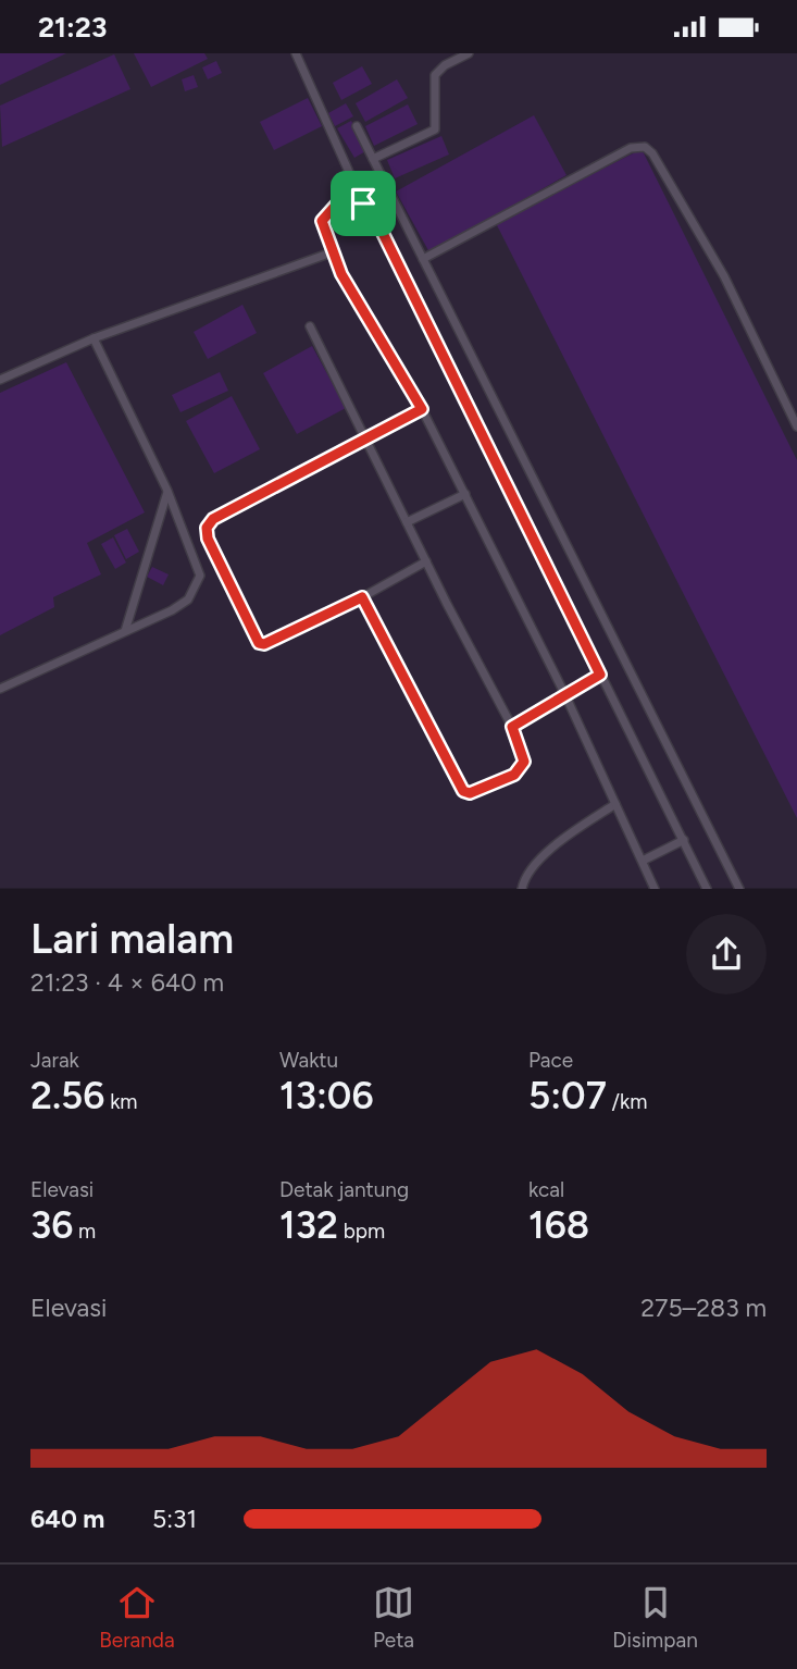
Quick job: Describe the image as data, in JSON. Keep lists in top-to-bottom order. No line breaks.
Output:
{"page":{"status":"21:23","heading":["Lari malam","21:23 · 4 × 640 m"],"stats":[["Jarak","2.56 km"],["Waktu","13:06"],["Pace","5:07 /km"],["Elevasi","36 m"],["Detak jantung","132 bpm"],["kcal","168"]],"chart":["Elevasi","275–283 m"],"list":[{"name":"640 m","note":"5:31"}],"tabs":["Beranda","Peta","Disimpan"]}}
